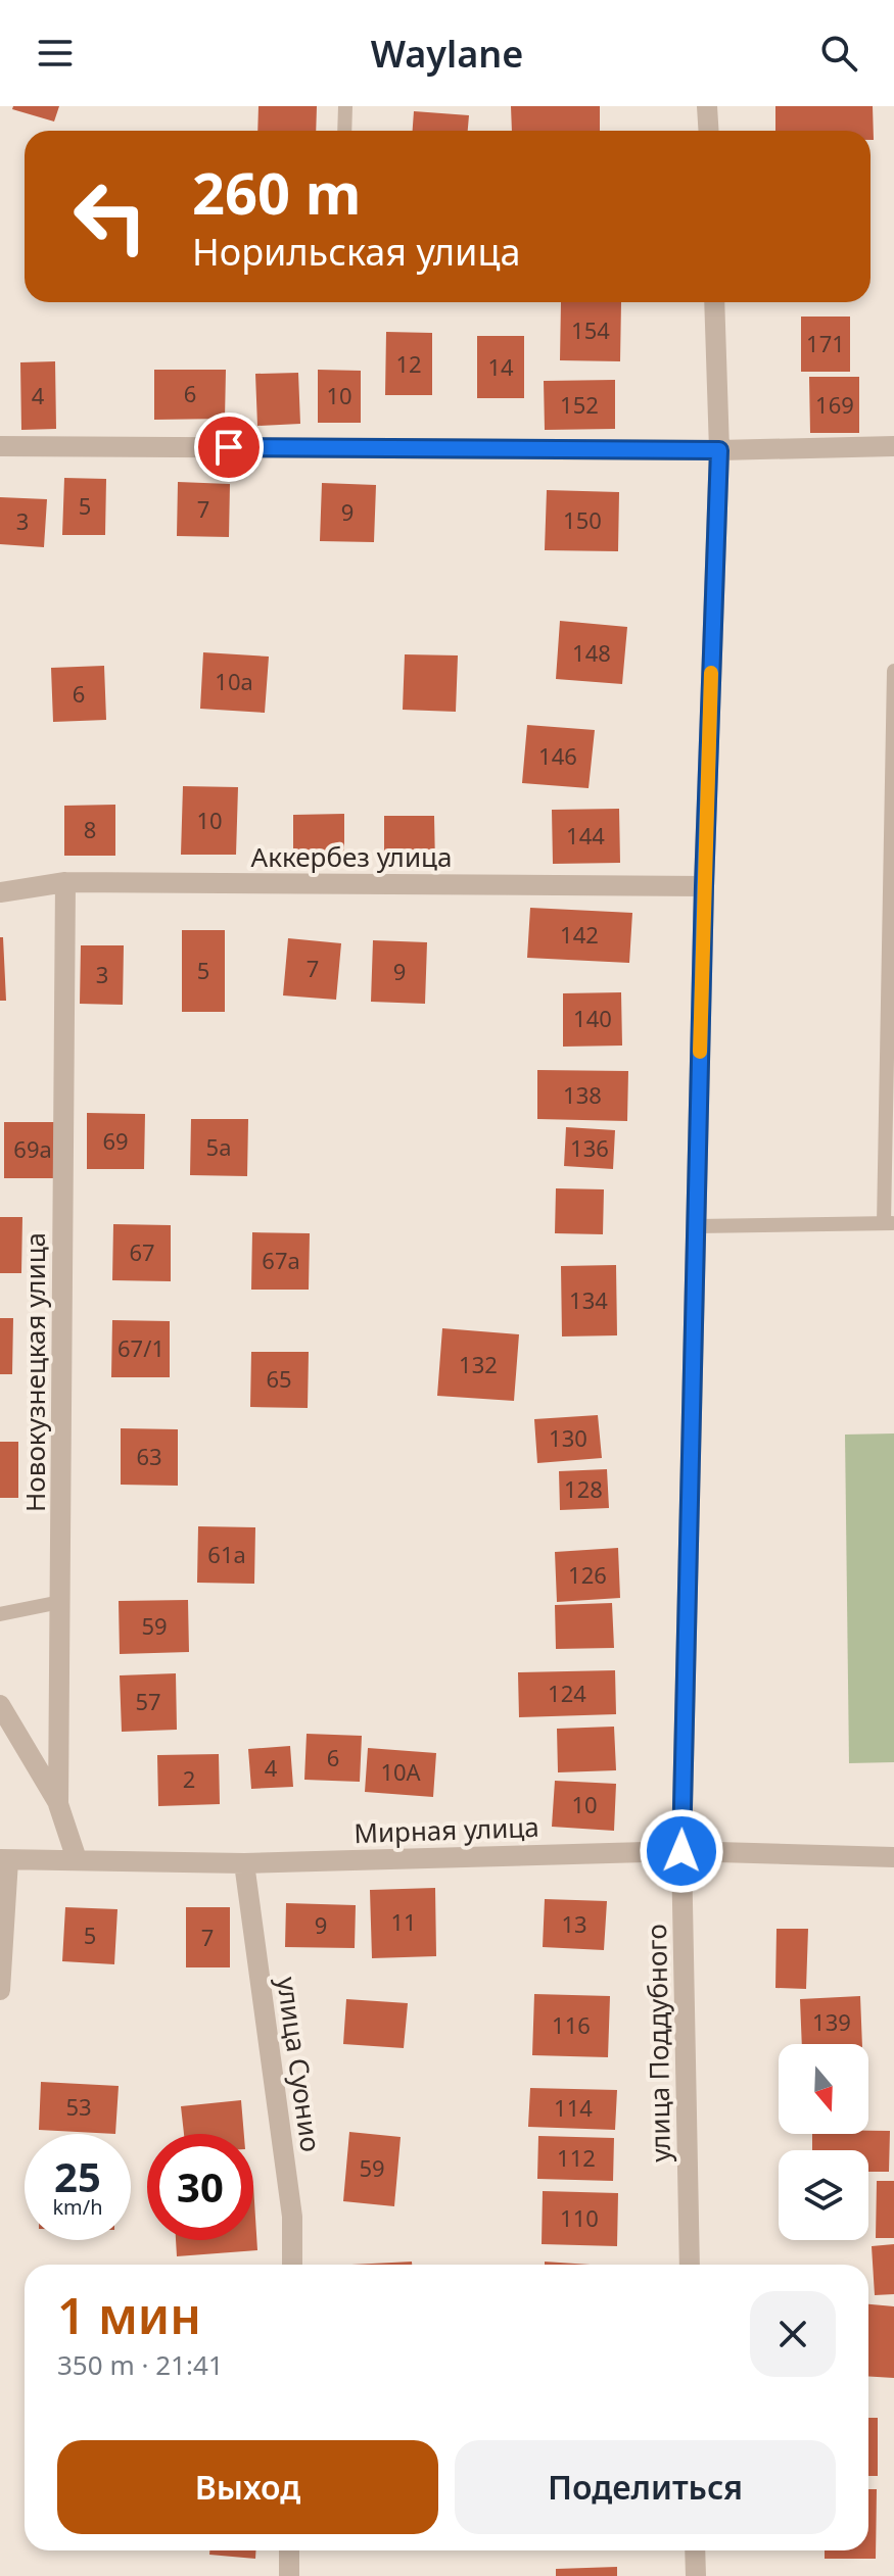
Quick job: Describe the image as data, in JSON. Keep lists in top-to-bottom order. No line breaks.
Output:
{"streets":{"street":["Аккербез улица","Новокузнецкая улица","Мирная улица","улица Поддубного","улица Суонио"]},"crossings":[["Аккербез улица","Новокузнецкая улица"],["Аккербез улица","улица Поддубного"],["Новокузнецкая улица","Мирная улица"],["Мирная улица","улица Поддубного"],["Мирная улица","улица Суонио"]],"house_numbers":["154","171","12","14","6","4","10","152","169","5","7","9","150","3","148","10а","6","146","10","8","144","142","7","5","9","3","140","138","69","5а","136","69а","67","67а","134","67/1","132","65","130","63","128","61а","126","59","124","57","6","4","10А","2","10","11","13","9","5","7","139","116","53","114","112","59","110"],"north":"bottom","page":{"header":"Waylane","turn":["260 m","Норильская улица"],"speed":"25 km/h","limit":"30","heading":["1 мин","350 m · 21:41"],"buttons":["Выход","Поделиться"]}}
